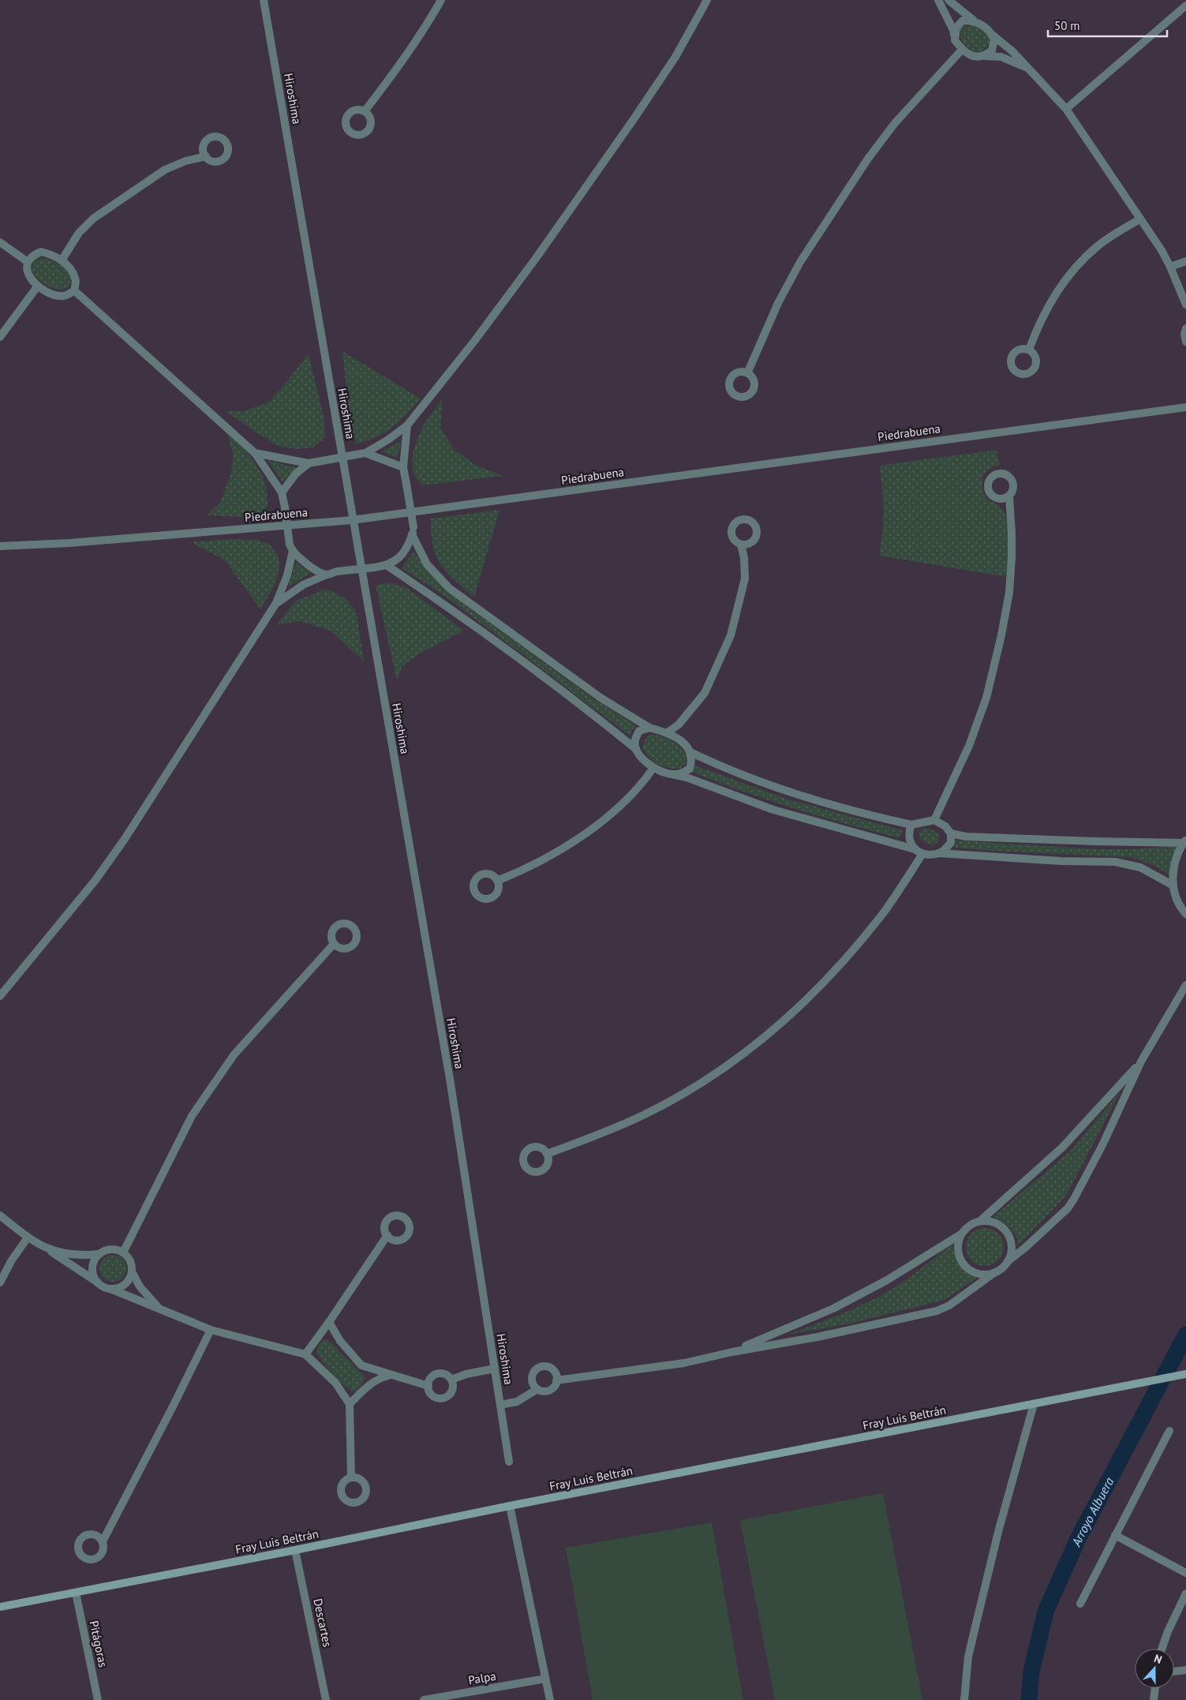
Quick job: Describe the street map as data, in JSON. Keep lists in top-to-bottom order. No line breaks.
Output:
{"streets":{"street":["Hiroshima","Piedrabuena","Fray Luis Beltrán","Descartes","Pitágoras","Palpa"]},"crossings":[["Hiroshima","Piedrabuena"],["Fray Luis Beltrán","Descartes"],["Fray Luis Beltrán","Pitágoras"]],"water":["Arroyo Albuera"],"scale_bar":"50 m","north":"top"}
